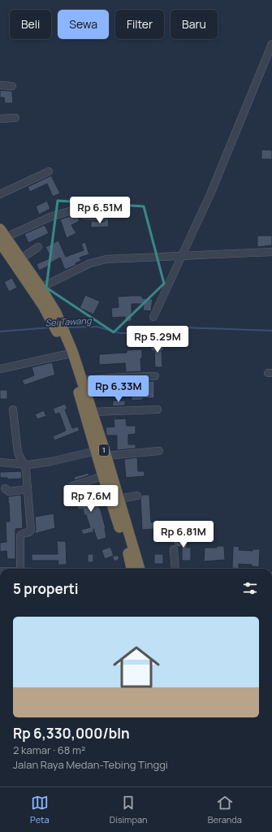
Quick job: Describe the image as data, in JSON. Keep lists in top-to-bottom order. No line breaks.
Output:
{"streets":{"highway":["1"]},"water":["Sei Tawang"],"page":{"chip":["Beli","Sewa","Filter","Baru"],"price":["Rp 6.51M","Rp 5.29M","Rp 6.33M","Rp 7.6M","Rp 6.81M"],"heading":"5 properti","list":[{"name":"Rp 6,330,000/bln","note":"2 kamar · 68 m² · Jalan Raya Medan-Tebing Tinggi"}],"tabs":["Peta","Disimpan","Beranda"]}}
